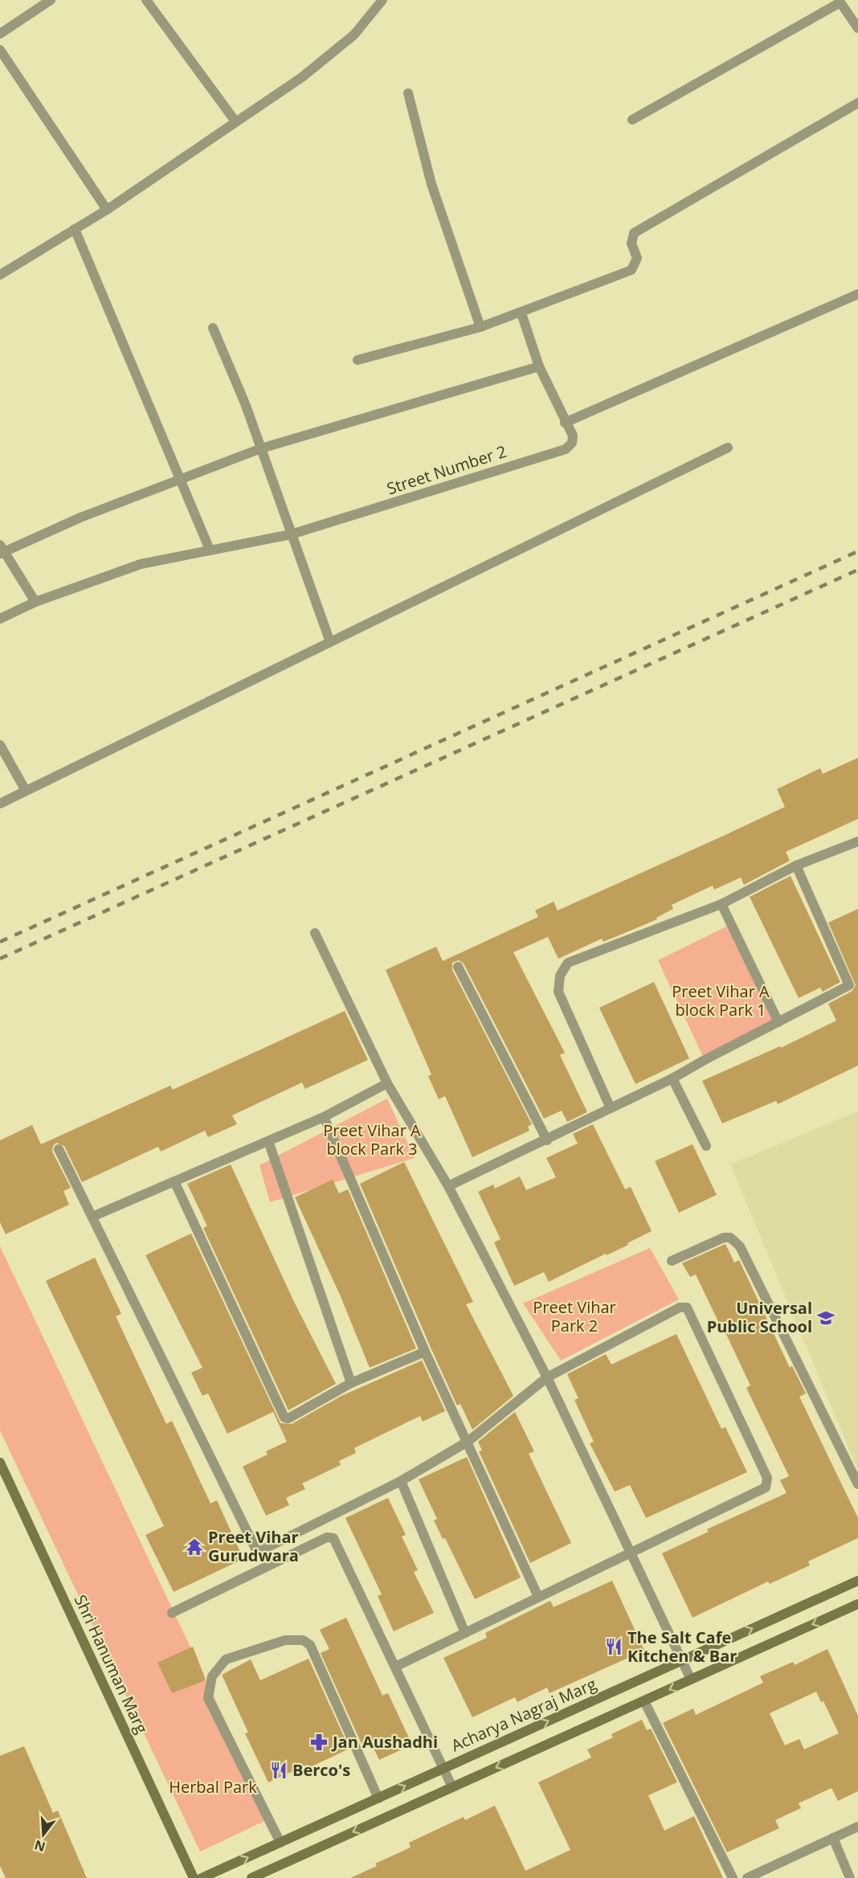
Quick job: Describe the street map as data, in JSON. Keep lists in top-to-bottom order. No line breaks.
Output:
{"streets":{"street":["Street Number 2","Shri Hanuman Marg","Acharya Nagraj Marg"]},"parks":["Preet Vihar A block Park 1","Preet Vihar A block Park 3","Preet Vihar Park 2","Herbal Park"],"places":{"school or university":["Universal Public School"],"temple":["Preet Vihar Gurudwara"],"restaurant":["The Salt Cafe Kitchen & Bar","Berco's"],"pharmacy":["Jan Aushadhi"]},"north":"bottom"}
